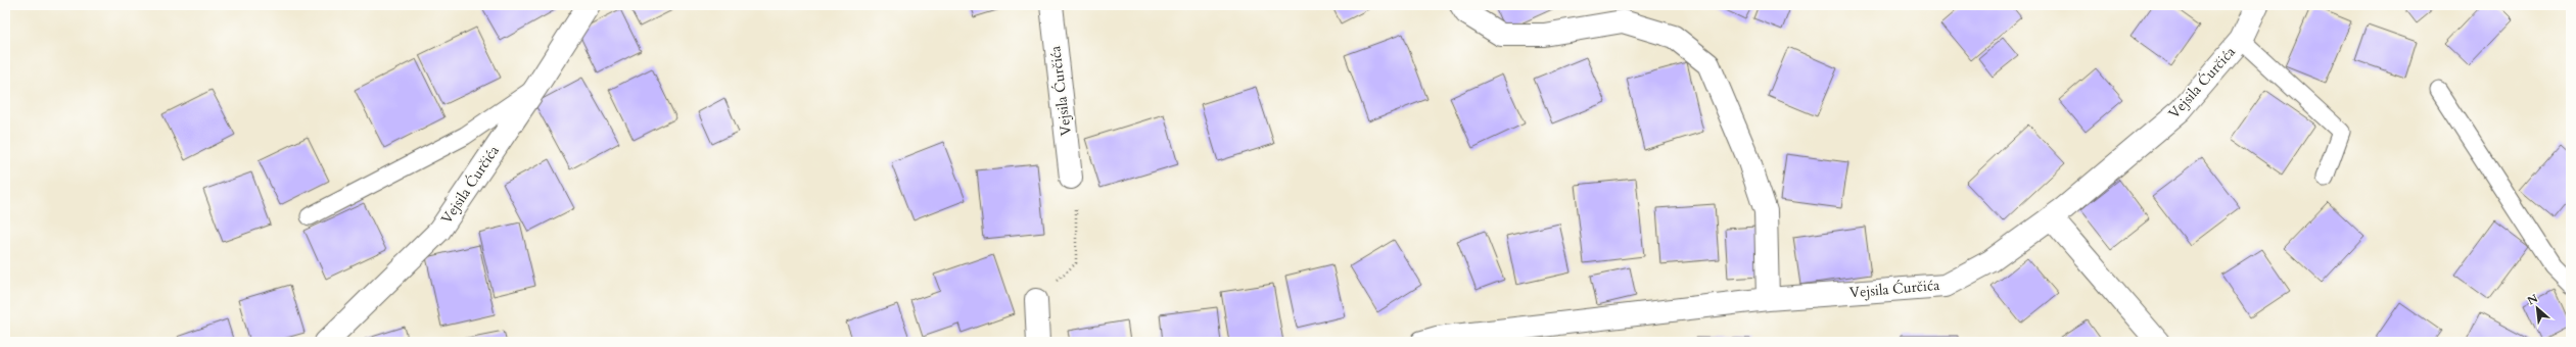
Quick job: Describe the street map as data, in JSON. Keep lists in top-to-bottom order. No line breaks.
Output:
{"streets":{"street":["Vejsila Ćurčića"]},"north":"top left"}
